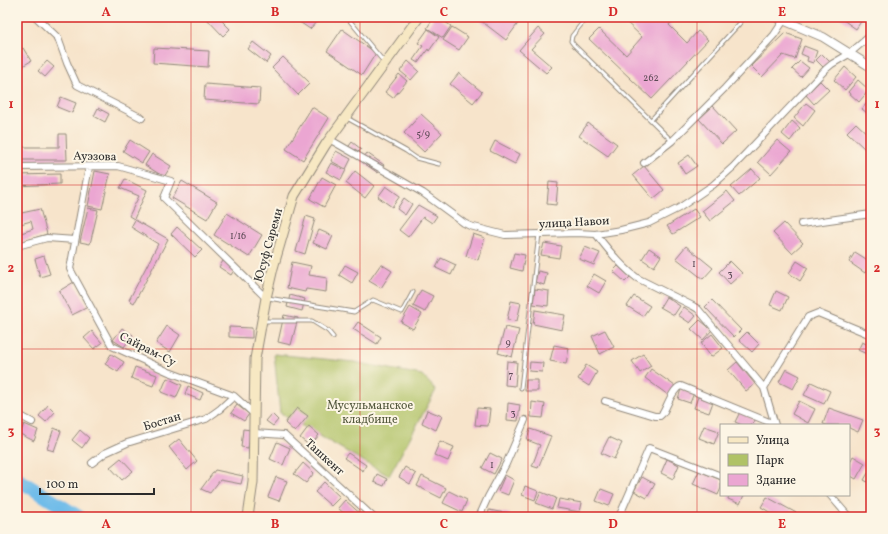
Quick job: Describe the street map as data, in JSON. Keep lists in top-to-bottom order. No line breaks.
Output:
{"streets":{"main road":["Юсуф Сареми"],"street":["Ауэзова","улица Навои","Сайрам-Су","Бостан","Ташкент"]},"crossings":[["Ауэзова","Юсуф Сареми"],["Ауэзова","Сайрам-Су"],["улица Навои","Юсуф Сареми"],["Юсуф Сареми","Сайрам-Су"],["Юсуф Сареми","Ташкент"],["Сайрам-Су","Бостан"]],"parks":["Мусульманское кладбище"],"house_numbers":["262","5/9","1/16","1","3","9","7","3","1"],"legend":["Улица","Парк","Здание"],"scale_bar":"100 m","grid":{"columns":["A","B","C","D","E"],"rows":["1","2","3"]}}
